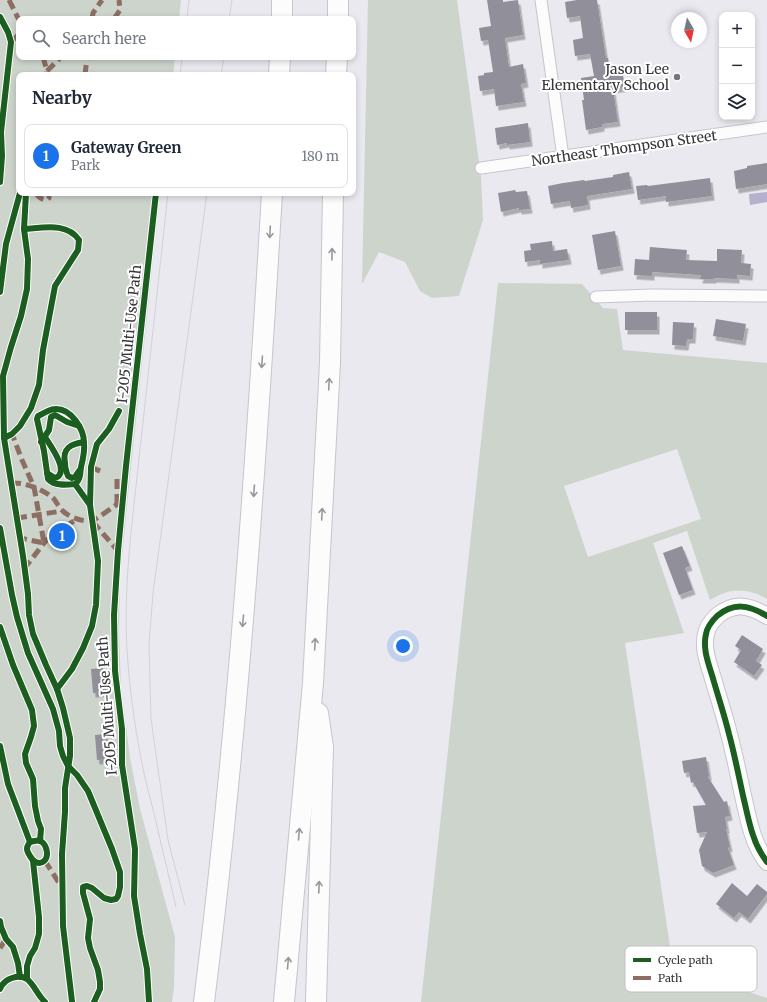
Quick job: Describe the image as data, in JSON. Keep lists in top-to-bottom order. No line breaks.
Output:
{"streets":{"street":["Northeast Thompson Street"],"cycle path":["I-205 Multi-Use Path"]},"places":["Jason Lee Elementary School"],"legend":["Cycle path","Path"],"north":"bottom","page":{"map_buttons":["+","−"],"search":"Search here","heading":"Nearby","list":[{"mark":"1","name":"Gateway Green","note":"Park","value":"180 m"}],"pins":"1"}}
